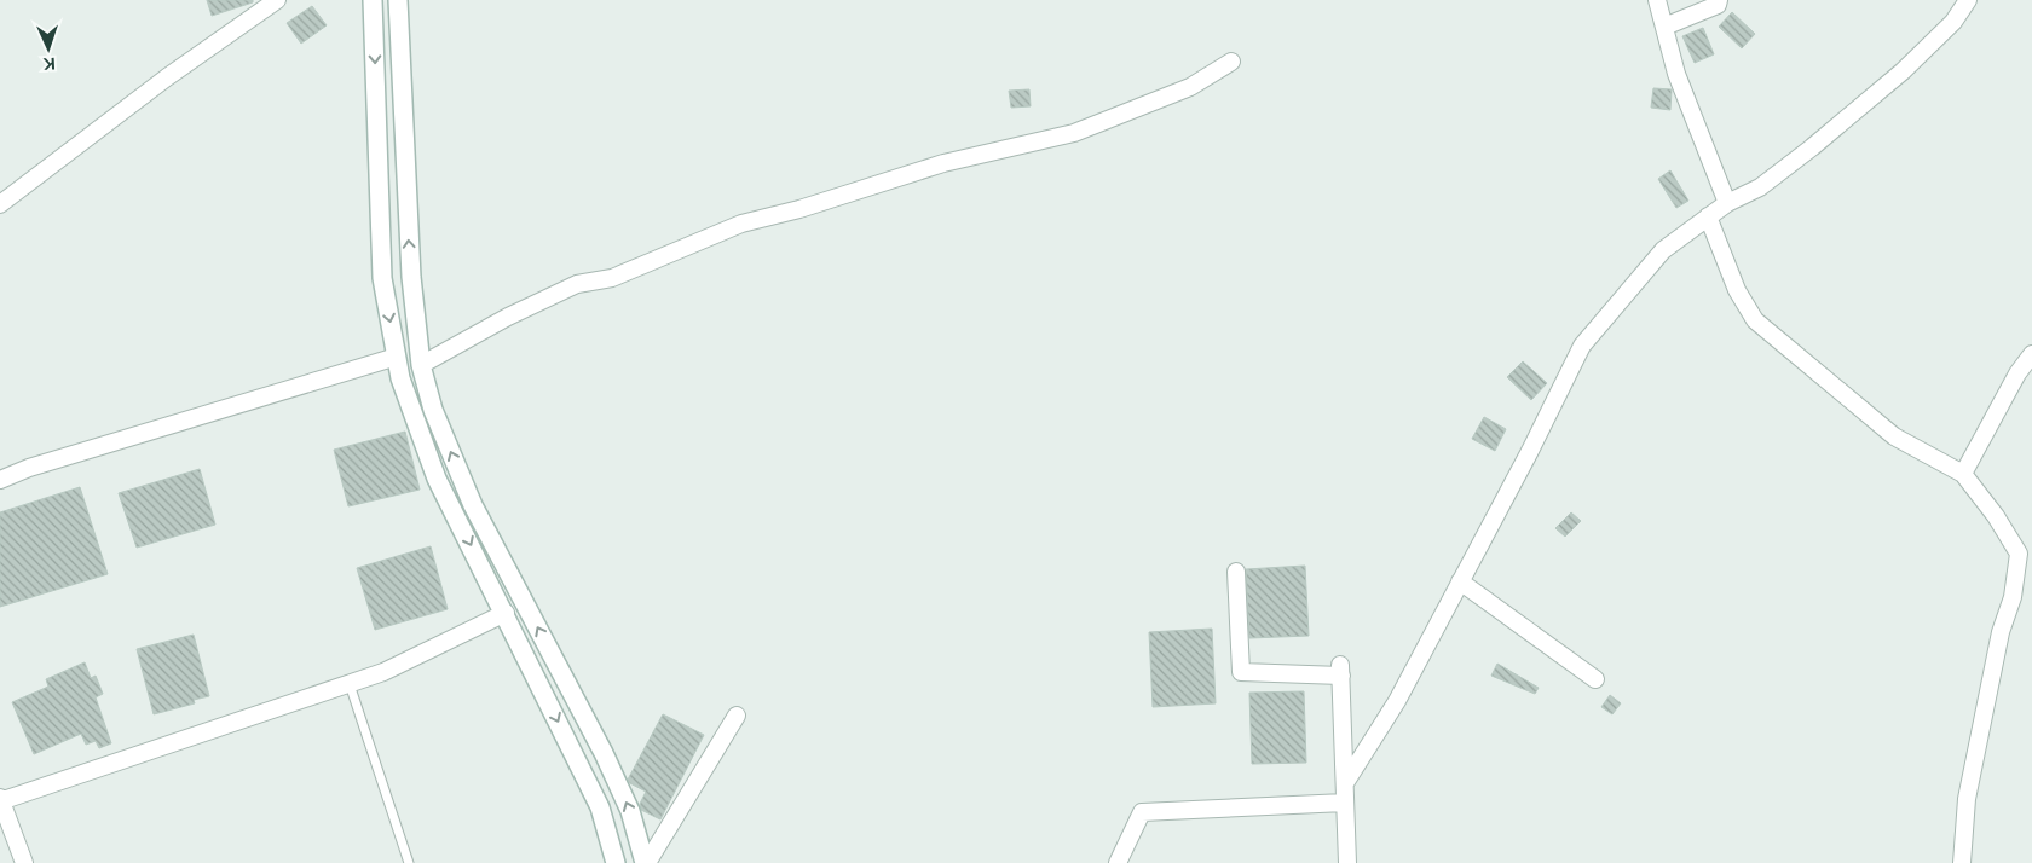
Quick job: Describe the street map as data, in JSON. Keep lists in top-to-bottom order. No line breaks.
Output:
{"north":"bottom"}
